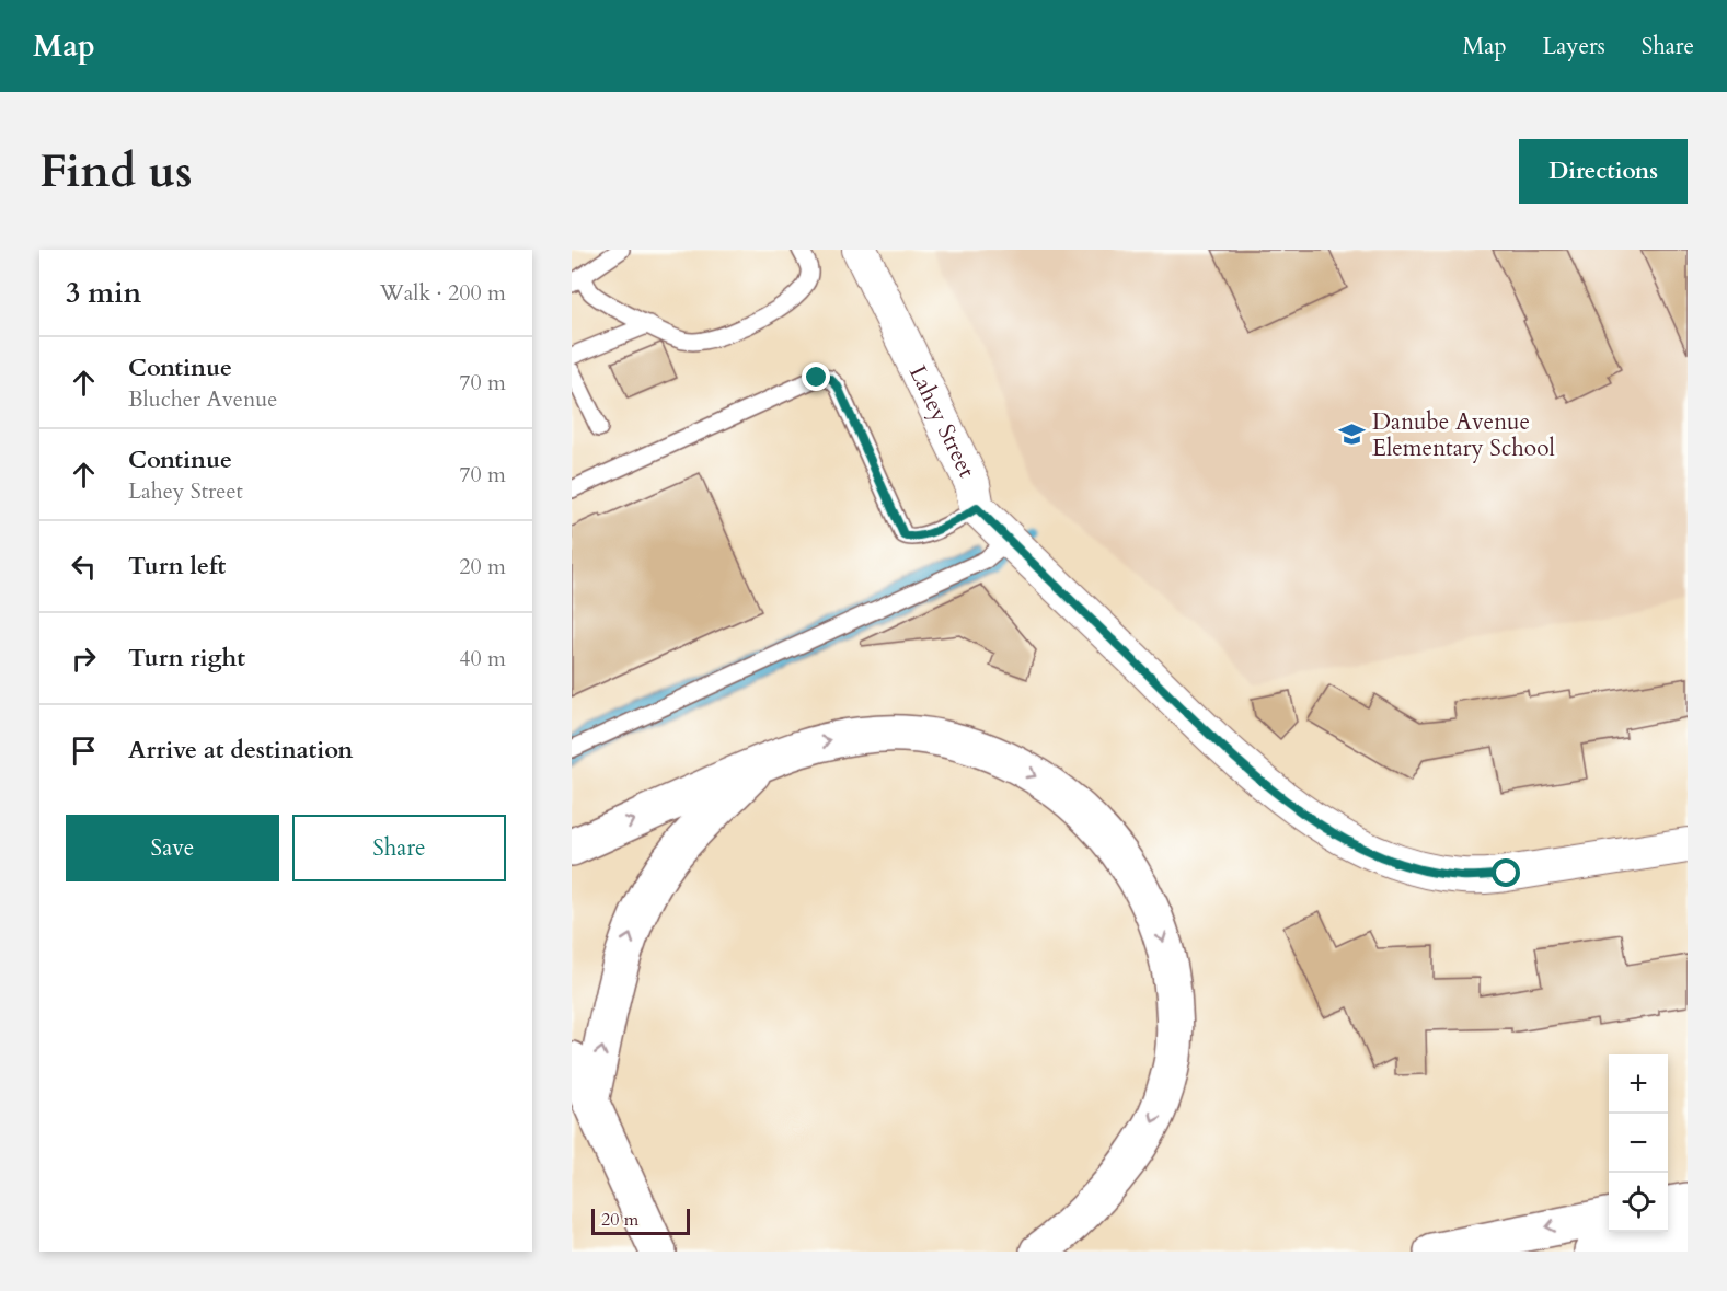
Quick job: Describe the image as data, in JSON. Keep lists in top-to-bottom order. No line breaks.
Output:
{"streets":{"street":["Lahey Street"]},"places":{"school or university":["Danube Avenue Elementary School"]},"scale_bar":"20 m","page":{"header":"Map","nav":["Map","Layers","Share"],"buttons":["Directions",["Save","Share"]],"title":"Find us","heading":["3 min","Walk · 200 m"],"list":[["Continue","Blucher Avenue","70 m"],["Continue","Lahey Street","70 m"],["Turn left","20 m"],["Turn right","40 m"],"Arrive at destination"],"map_buttons":["+","−"],"scale":"20 m"}}
